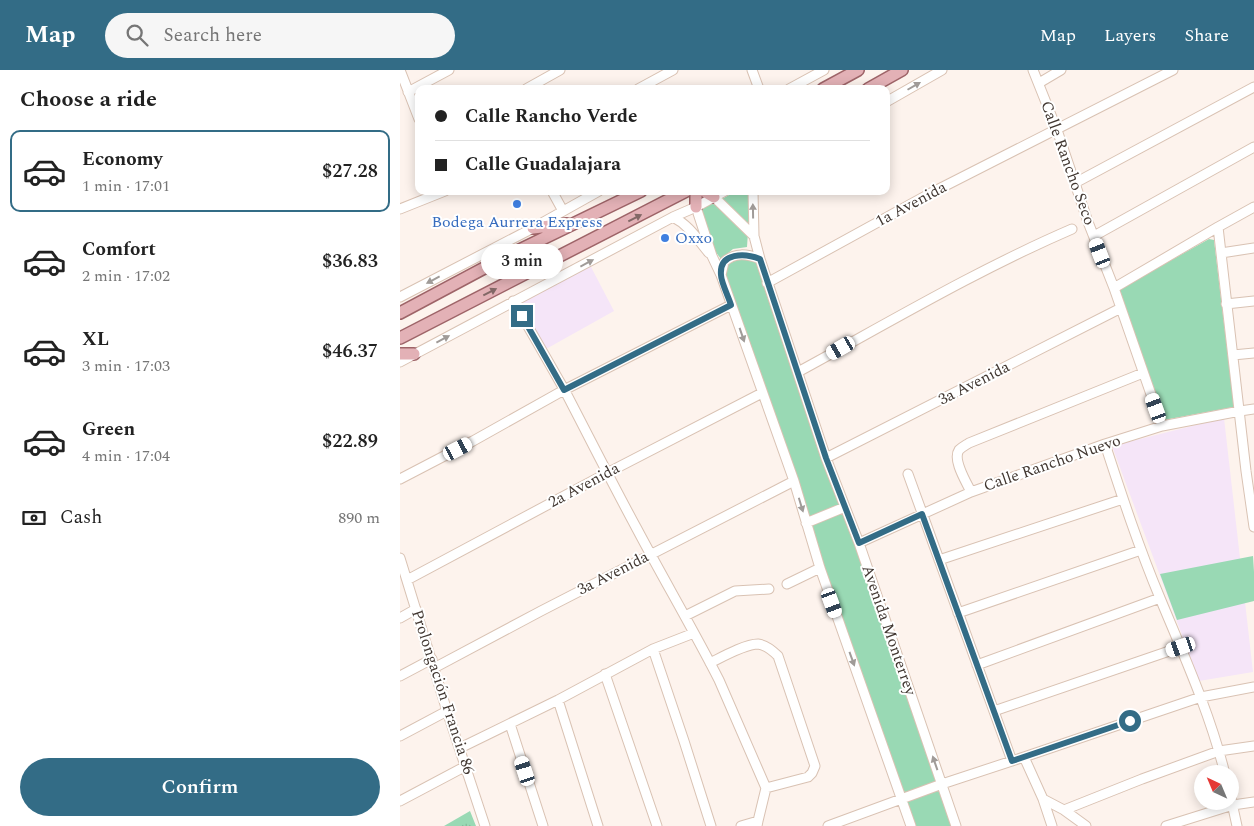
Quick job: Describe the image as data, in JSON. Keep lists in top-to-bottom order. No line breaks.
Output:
{"streets":{"street":["Calle Rancho Seco","1a Avenida","3a Avenida","Calle Rancho Nuevo","2a Avenida","Avenida Monterrey","Prolongación Francia 86"]},"crossings":[["Calle Rancho Seco","1a Avenida"],["Calle Rancho Seco","3a Avenida"],["Calle Rancho Seco","Calle Rancho Nuevo"],["1a Avenida","Avenida Monterrey"],["3a Avenida","Avenida Monterrey"],["3a Avenida","Prolongación Francia 86"],["Calle Rancho Nuevo","Avenida Monterrey"],["2a Avenida","Prolongación Francia 86"]],"places":["Bodega Aurrera Express","Oxxo"],"north":"top left","page":{"header":"Map","search":"Search here","nav":["Map","Layers","Share"],"heading":"Choose a ride","banner":["Calle Rancho Verde","Calle Guadalajara"],"list":[{"name":"Economy","note":"1 min · 17:01","value":"$27.28"},{"name":"Comfort","note":"2 min · 17:02","value":"$36.83"},{"name":"XL","note":"3 min · 17:03","value":"$46.37"},{"name":"Green","note":"4 min · 17:04","value":"$22.89"}],"bubble":"3 min","pay":["Cash","890 m"],"buttons":"Confirm"}}
